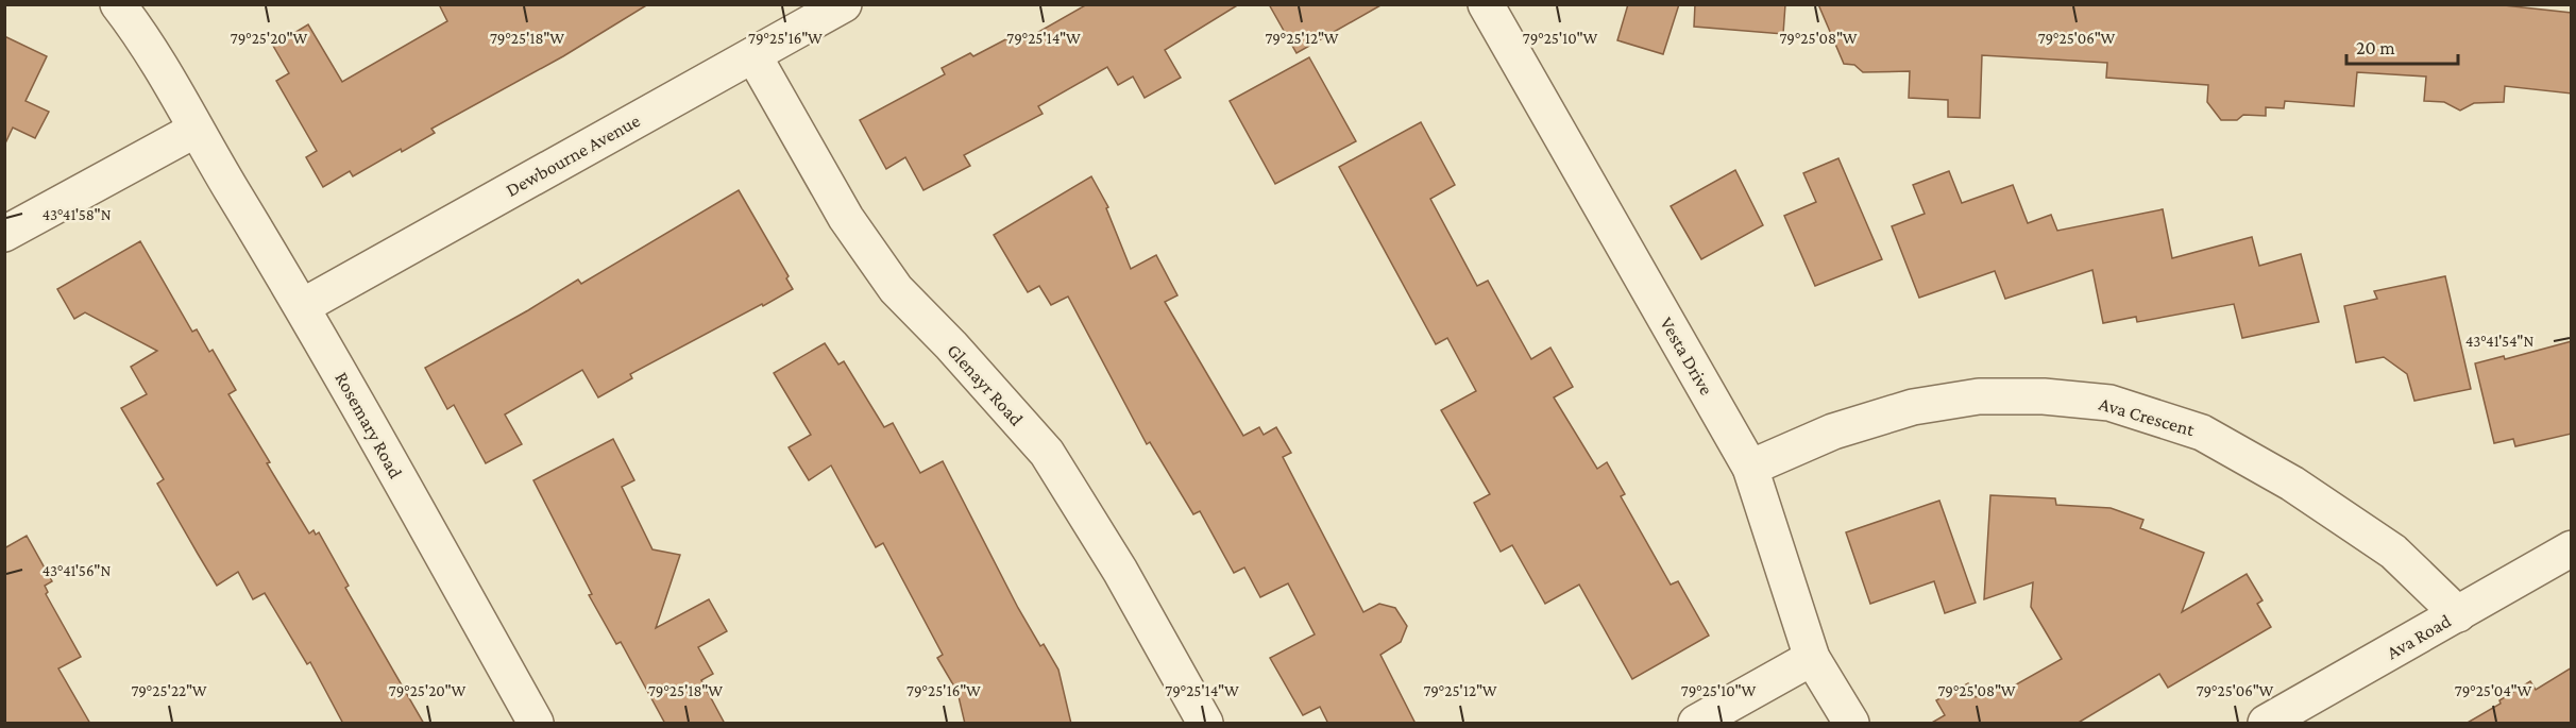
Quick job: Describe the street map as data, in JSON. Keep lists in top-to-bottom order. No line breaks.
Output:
{"streets":{"street":["Dewbourne Avenue","Vesta Drive","Glenayr Road","Ava Crescent","Rosemary Road","Ava Road"]},"crossings":[["Dewbourne Avenue","Glenayr Road"],["Dewbourne Avenue","Rosemary Road"],["Vesta Drive","Ava Crescent"],["Ava Crescent","Ava Road"]],"scale_bar":"20 m","coordinates":["79°25'20\"W","79°25'18\"W","79°25'16\"W","79°25'14\"W","79°25'12\"W","79°25'08\"W","79°25'06\"W","79°25'10\"W","43°41'58\"N","43°41'54\"N","43°41'56\"N","79°25'22\"W","79°25'04\"W"]}
